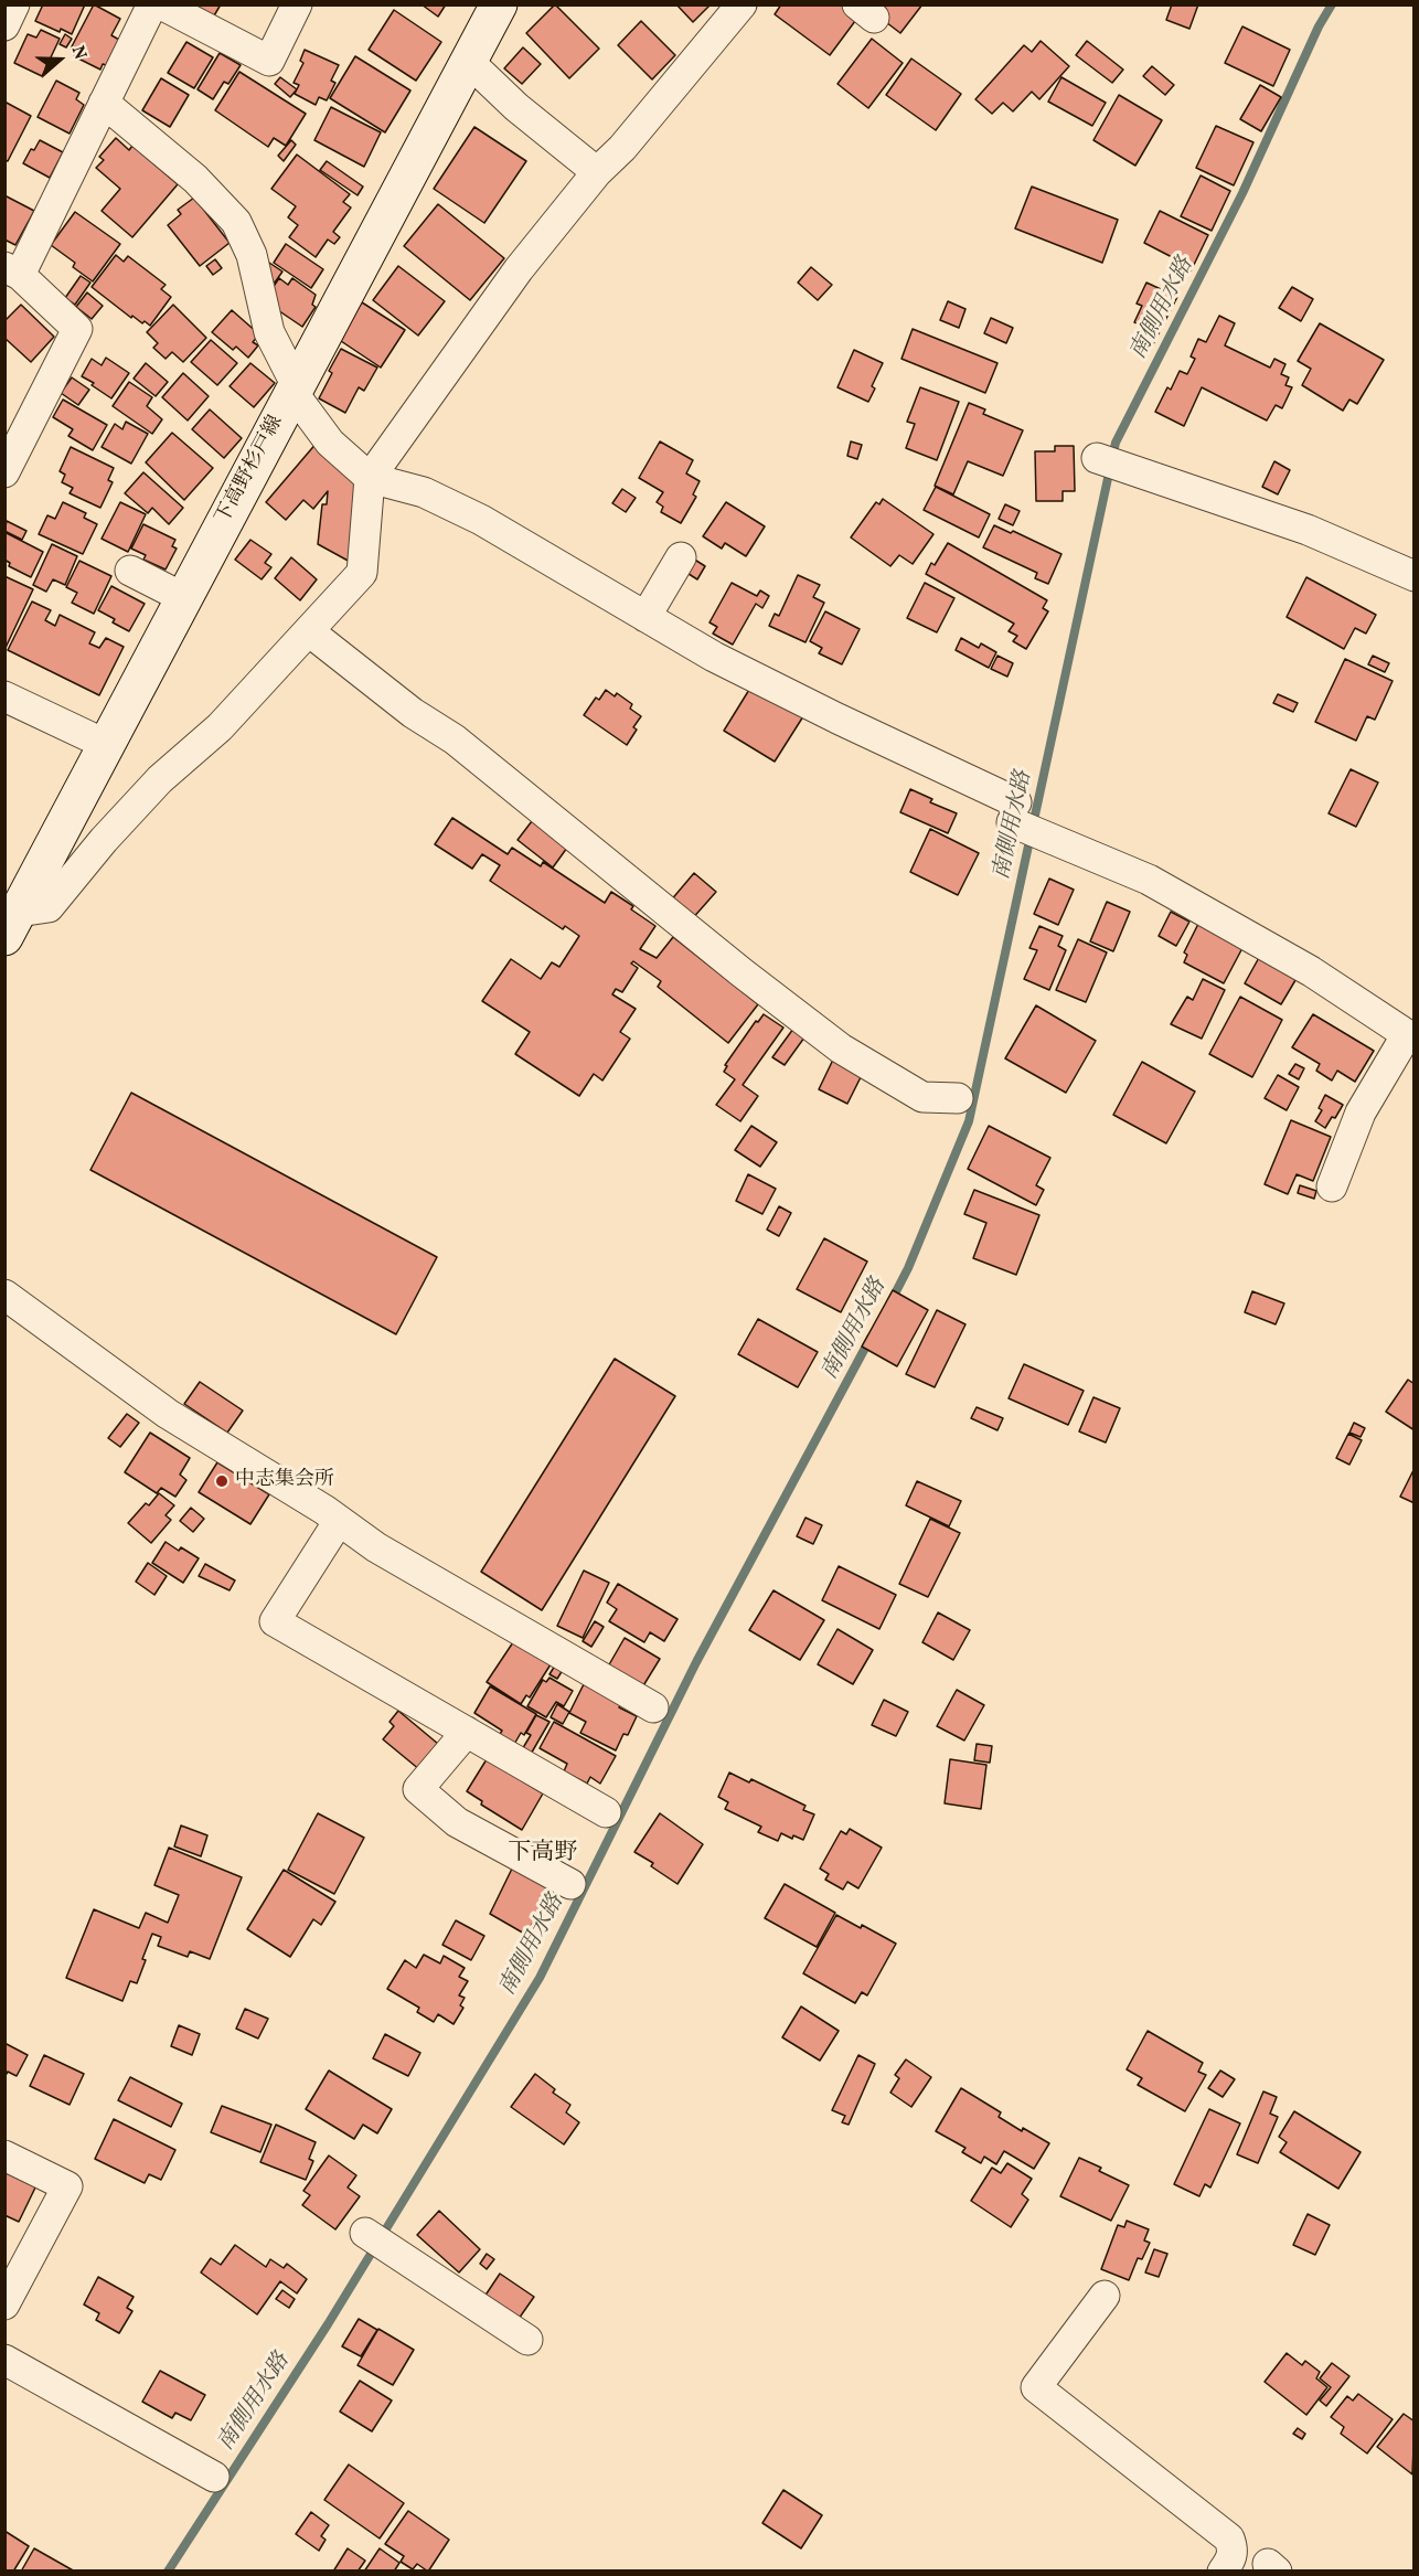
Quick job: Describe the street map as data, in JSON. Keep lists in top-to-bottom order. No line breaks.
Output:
{"streets":{"main road":["下高野杉戸線"]},"districts":["下高野"],"water":["南側用水路"],"places":["中志集会所"],"north":"right"}
